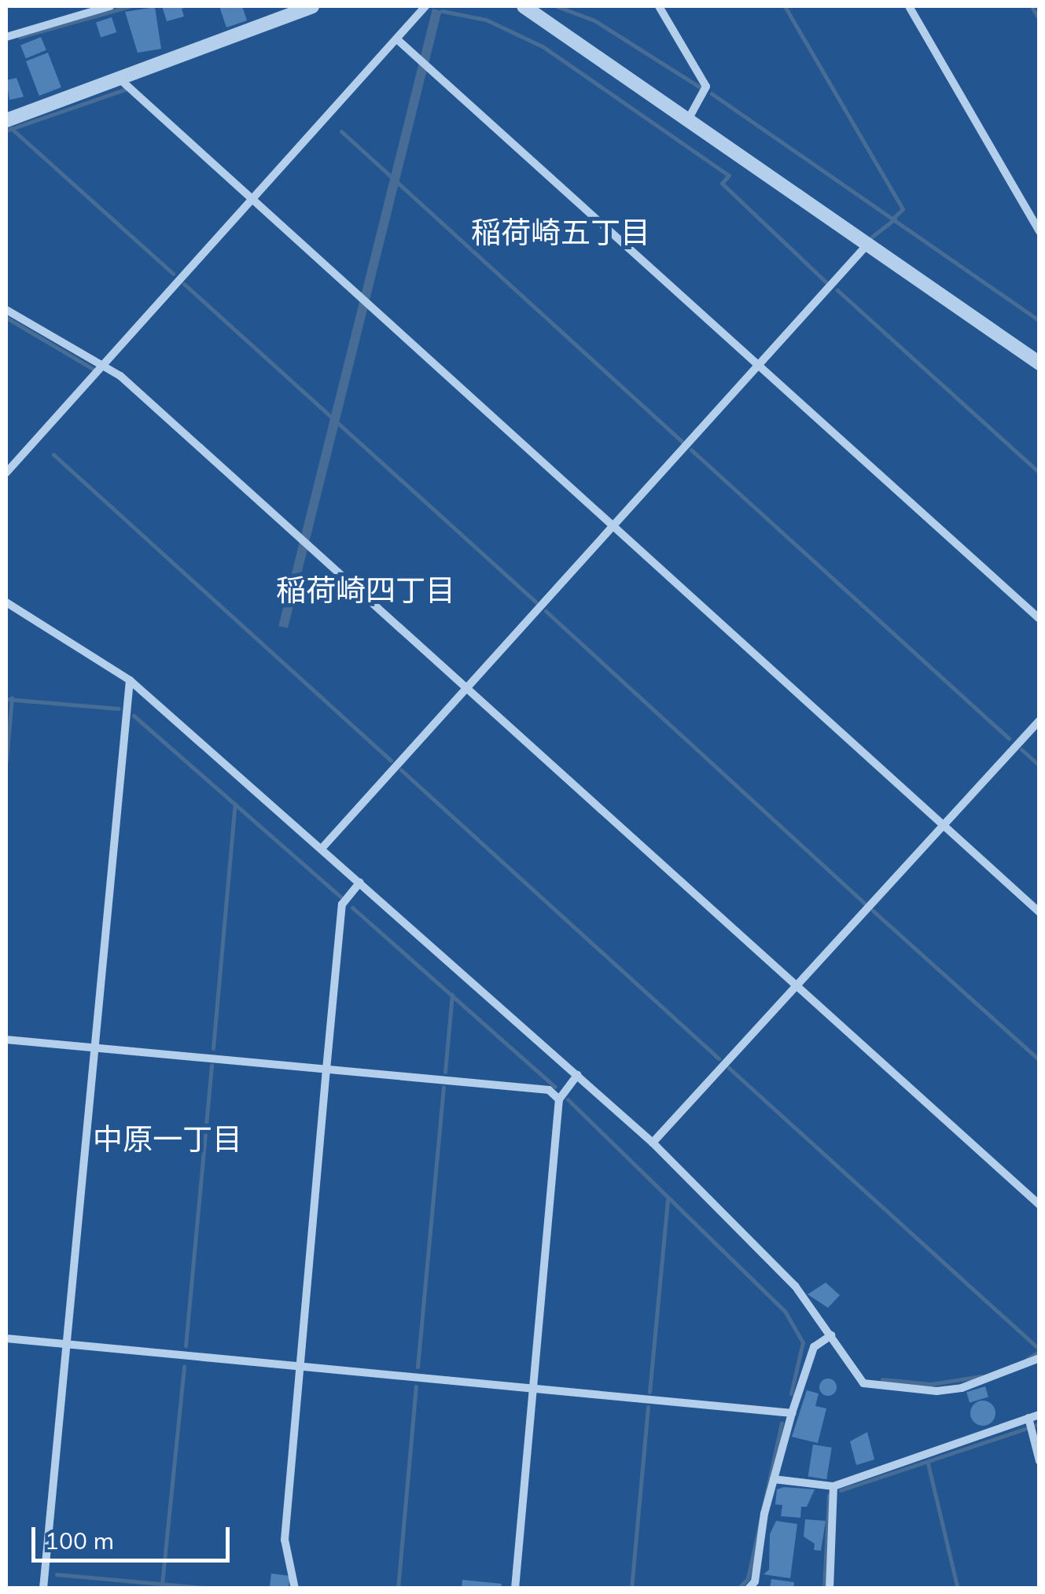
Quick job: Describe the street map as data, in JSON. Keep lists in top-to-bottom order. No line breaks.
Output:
{"districts":["稲荷崎五丁目","稲荷崎四丁目","中原一丁目"],"scale_bar":"100 m"}
